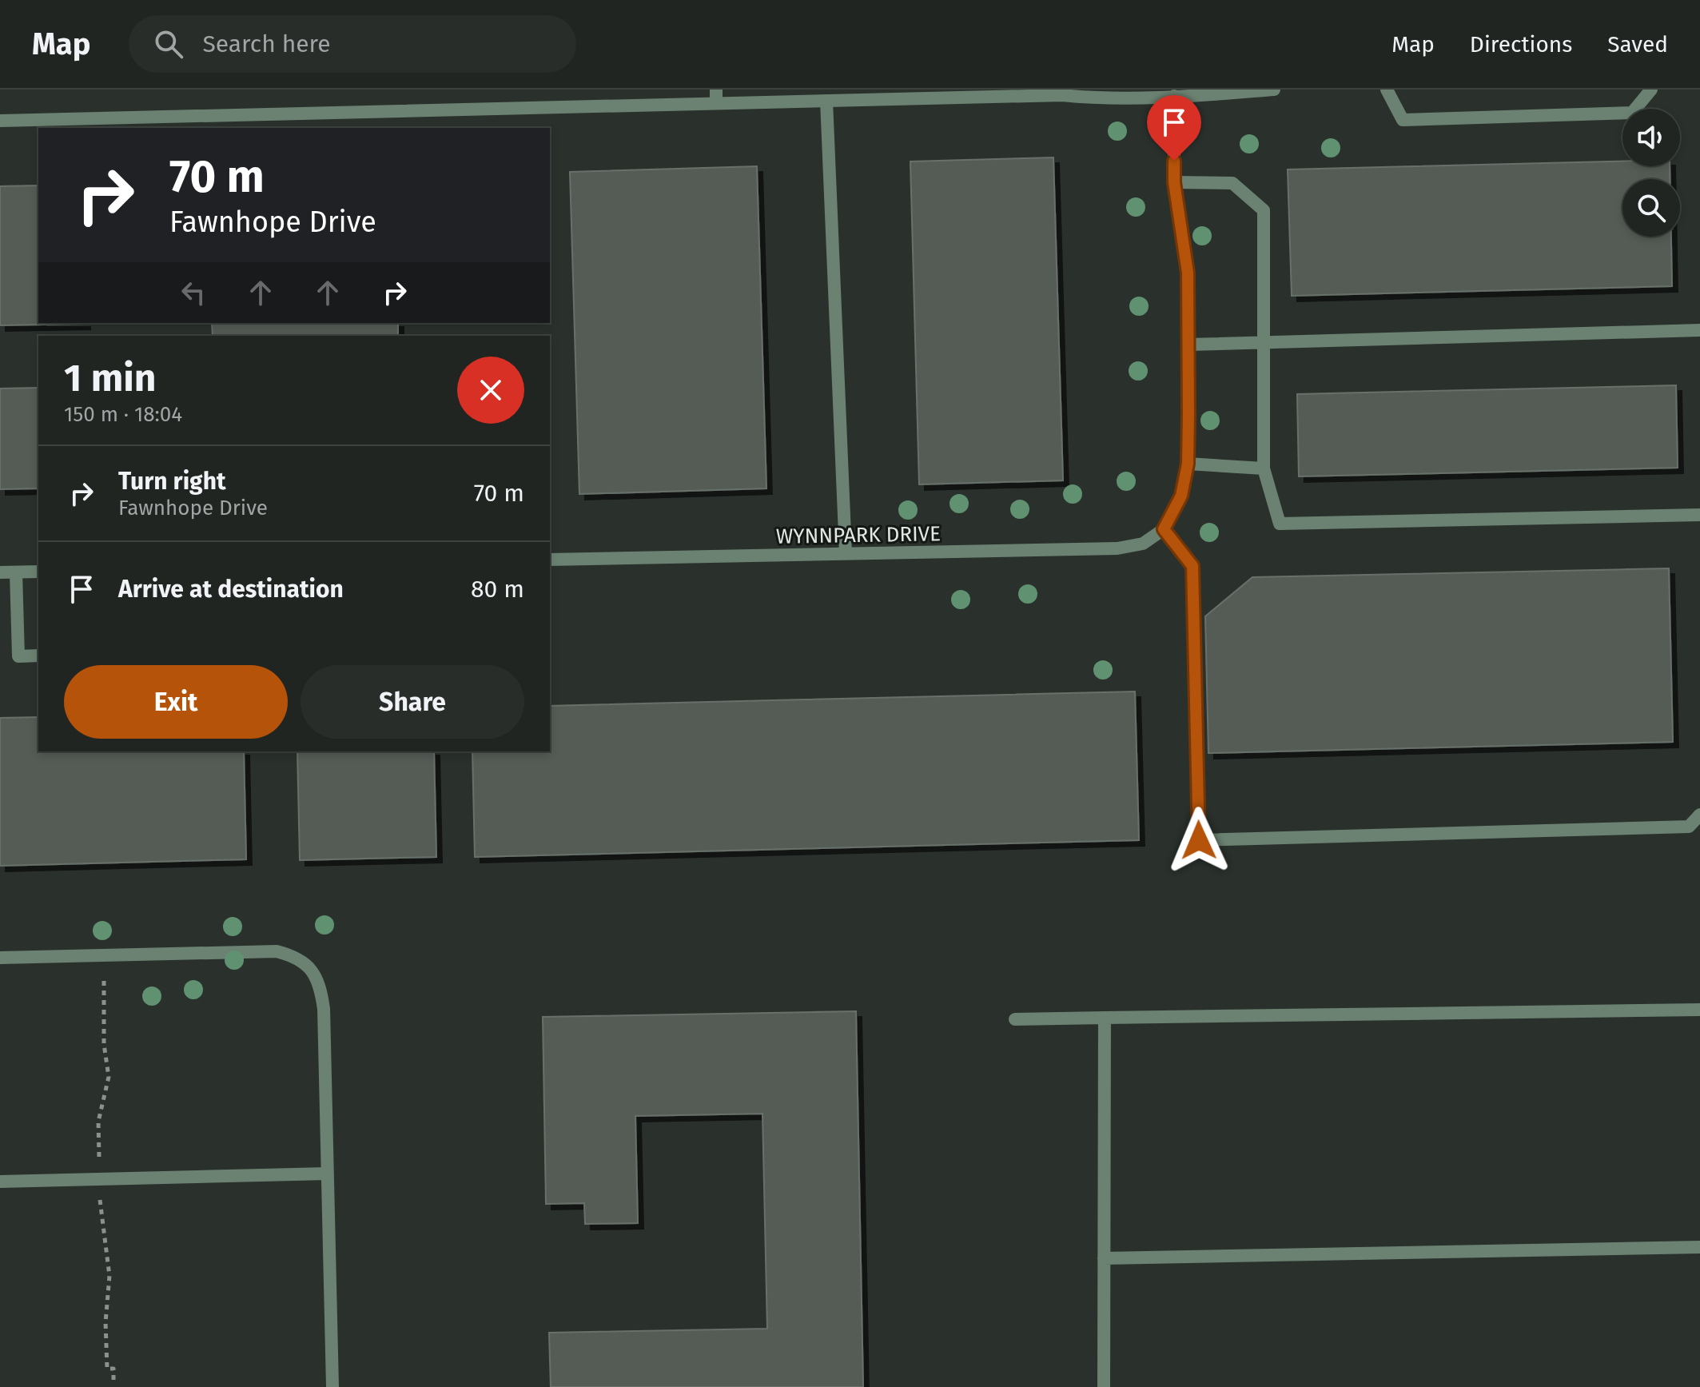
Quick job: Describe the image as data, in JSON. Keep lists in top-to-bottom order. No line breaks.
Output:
{"streets":{"street":["WYNNPARK DRIVE"]},"page":{"header":"Map","search":"Search here","nav":["Map","Directions","Saved"],"turn":["70 m","Fawnhope Drive"],"heading":["1 min","150 m · 18:04"],"list":[{"name":"Turn right","note":"Fawnhope Drive","value":"70 m"},{"name":"Arrive at destination","value":"80 m"}],"buttons":["Exit","Share"]}}
